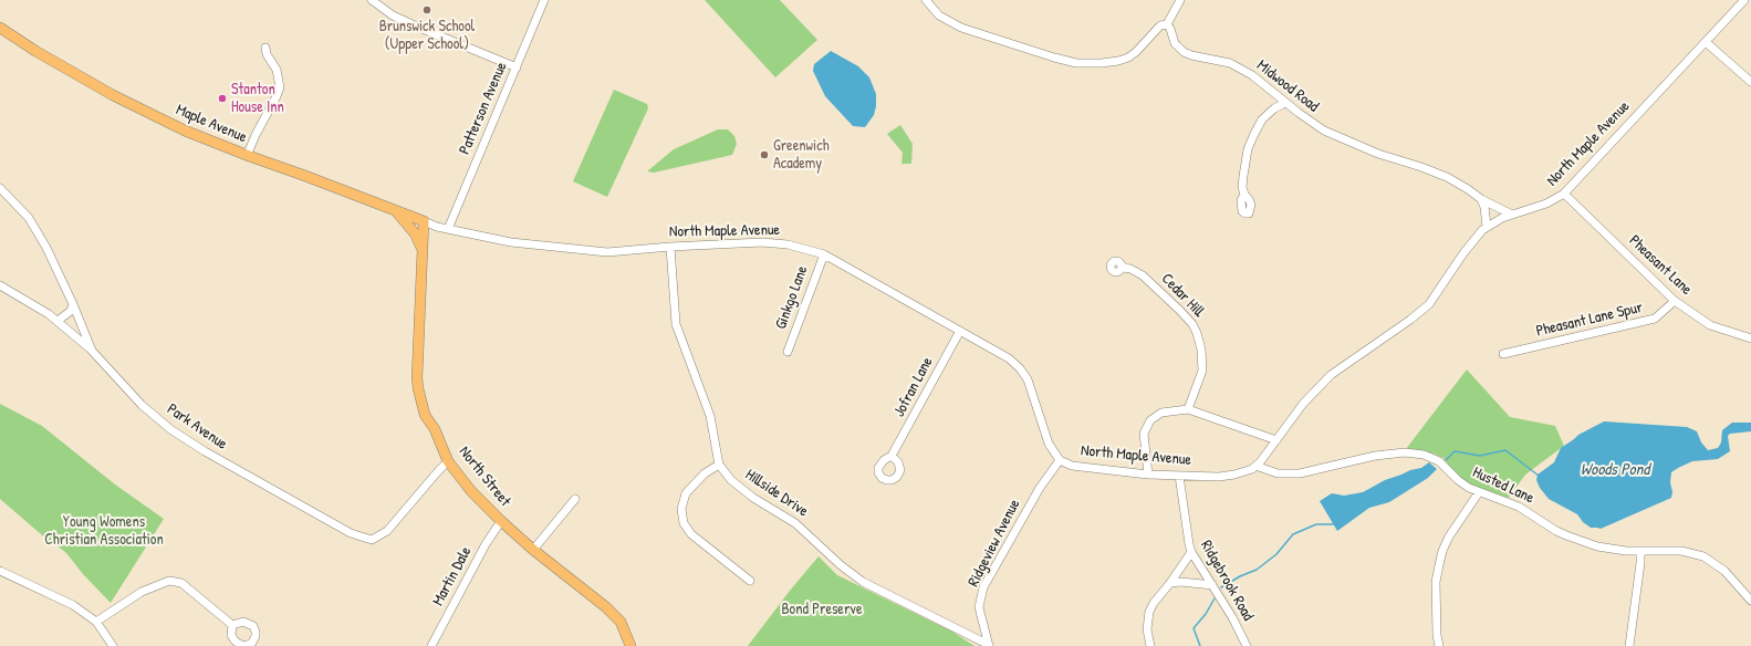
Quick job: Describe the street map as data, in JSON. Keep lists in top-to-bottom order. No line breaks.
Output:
{"streets":{"main road":["Maple Avenue","North Street"],"street":["Midwood Road","Patterson Avenue","North Maple Avenue","Pheasant Lane","Cedar Hill","Ginkgo Lane","Pheasant Lane Spur","Jofran Lane","Park Avenue","Husted Lane","Hillside Drive","Ridgeview Avenue","Martin Dale","Ridgebrook Road"]},"crossings":[["Midwood Road","North Maple Avenue"],["Patterson Avenue","North Maple Avenue"],["Maple Avenue","North Maple Avenue"],["Maple Avenue","North Street"],["North Maple Avenue","Pheasant Lane"],["North Maple Avenue","Ginkgo Lane"],["North Maple Avenue","Jofran Lane"],["North Maple Avenue","North Street"],["North Maple Avenue","Husted Lane"],["North Maple Avenue","Hillside Drive"],["North Maple Avenue","Ridgeview Avenue"],["North Maple Avenue","Ridgebrook Road"],["Pheasant Lane","Pheasant Lane Spur"],["Park Avenue","North Street"],["North Street","Martin Dale"],["Hillside Drive","Ridgeview Avenue"]],"water":["Woods Pond"],"parks":["Young Womens Christian Association","Bond Preserve"],"places":["Brunswick School (Upper School)","Stanton House Inn","Greenwich Academy"]}
